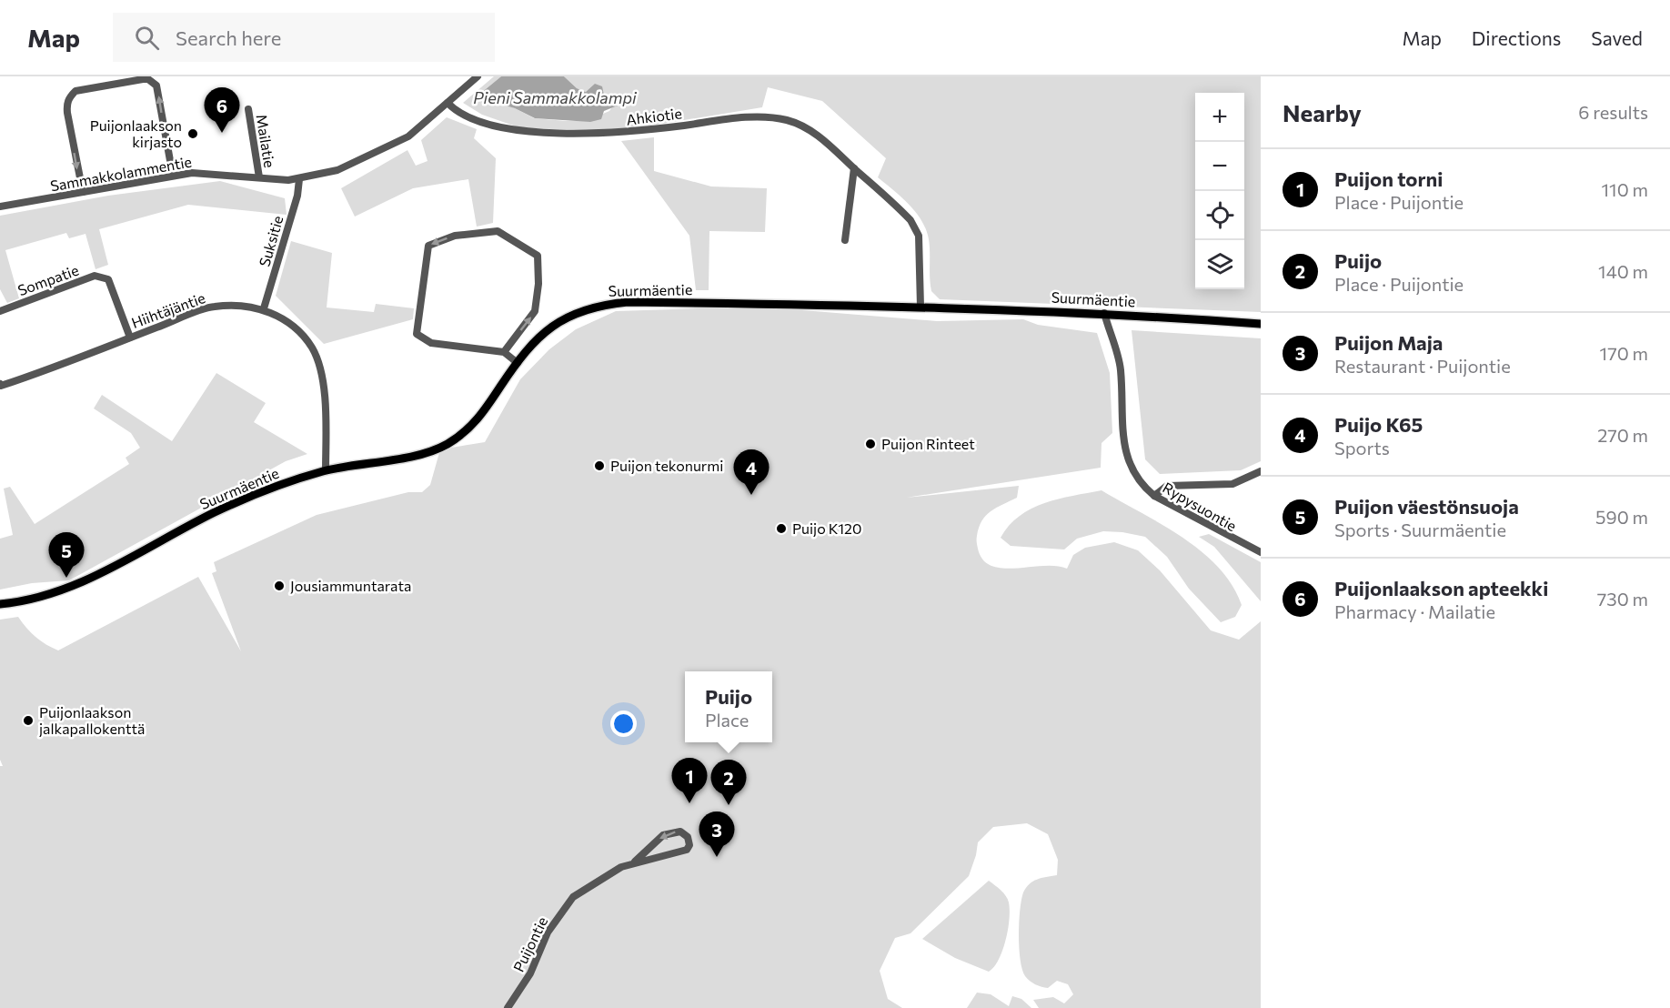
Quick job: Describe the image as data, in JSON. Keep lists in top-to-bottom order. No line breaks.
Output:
{"streets":{"main road":["Suurmäentie"],"street":["Ahkiotie","Mailatie","Sammakkolammentie","Suksitie","Sompatie","Hiihtäjäntie","Rypysuontie","Puijontie"]},"crossings":[["Ahkiotie","Sammakkolammentie"],["Ahkiotie","Suurmäentie"],["Mailatie","Sammakkolammentie"],["Sammakkolammentie","Suksitie"],["Suksitie","Hiihtäjäntie"],["Sompatie","Hiihtäjäntie"],["Suurmäentie","Hiihtäjäntie"],["Suurmäentie","Rypysuontie"]],"water":["Pieni Sammakkolampi"],"places":["Puijonlaakson kirjasto","Puijon Rinteet","Puijon tekonurmi","Puijo K120","Jousiammuntarata","Puijonlaakson jalkapallokenttä"],"page":{"header":"Map","search":"Search here","nav":["Map","Directions","Saved"],"heading":["Nearby","6 results"],"pins":["6","4","5","1","2","3"],"map_buttons":["+","−"],"list":[{"mark":"1","name":"Puijon torni","note":"Place · Puijontie","value":"110 m"},{"mark":"2","name":"Puijo","note":"Place · Puijontie","value":"140 m"},{"mark":"3","name":"Puijon Maja","note":"Restaurant · Puijontie","value":"170 m"},{"mark":"4","name":"Puijo K65","note":"Sports","value":"270 m"},{"mark":"5","name":"Puijon väestönsuoja","note":"Sports · Suurmäentie","value":"590 m"},{"mark":"6","name":"Puijonlaakson apteekki","note":"Pharmacy · Mailatie","value":"730 m"}],"popup":["Puijo","Place"]}}
